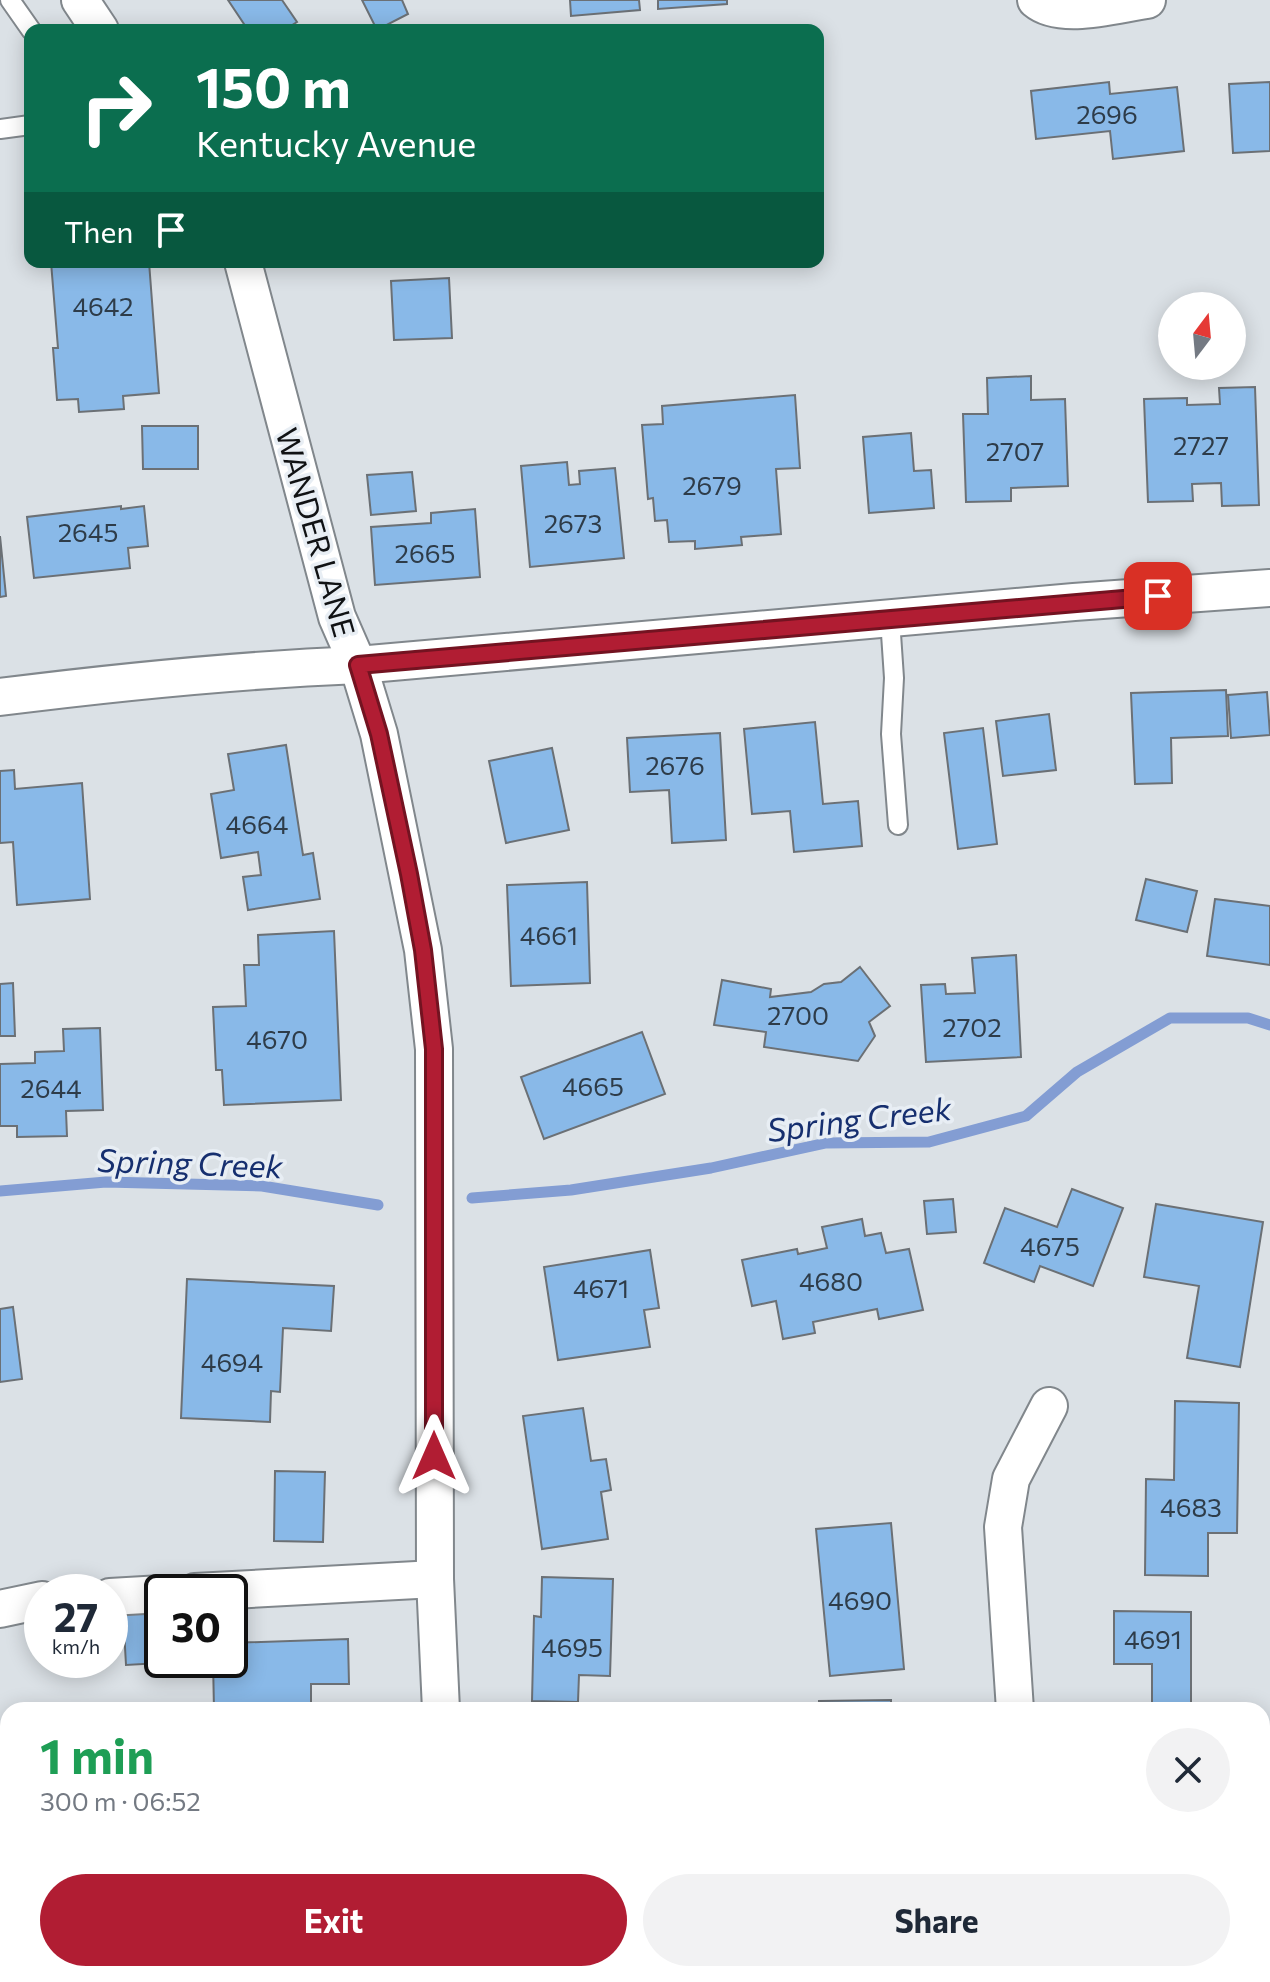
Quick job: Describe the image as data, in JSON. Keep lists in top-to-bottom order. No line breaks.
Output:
{"streets":{"street":["WANDER LANE"]},"water":["Spring Creek"],"house_numbers":["2696","4642","2727","2707","2679","2673","2645","2665","2676","4664","4661","2700","2702","4670","4665","2644","4675","4680","4671","4694","4683","4690","4691","4695"],"north":"top","page":{"turn":["150 m","Kentucky Avenue"],"then":"Then","speed":"27 km/h","limit":"30","heading":["1 min","300 m · 06:52"],"buttons":["Exit","Share"]}}
